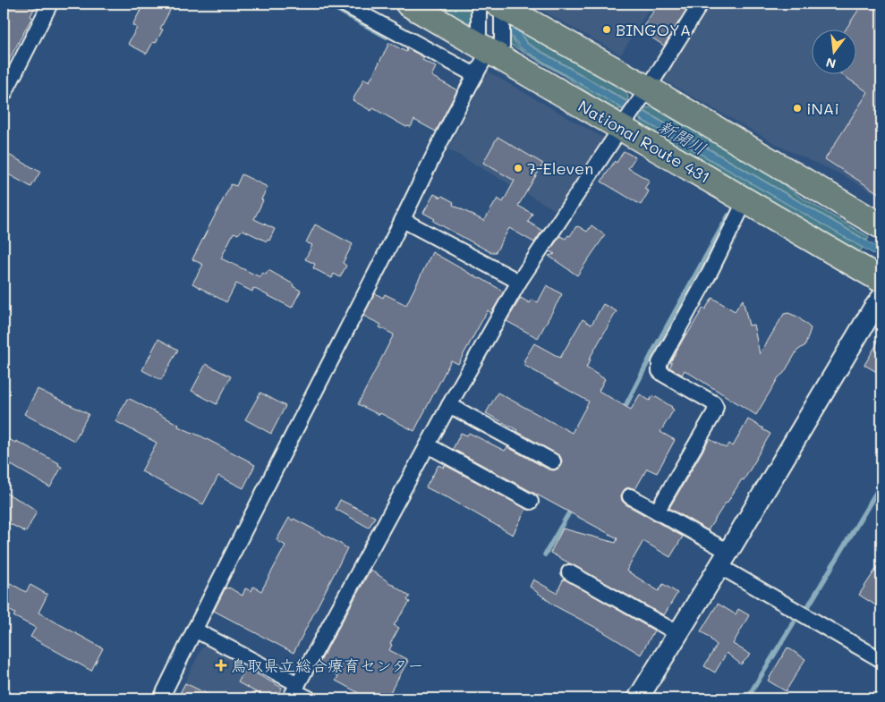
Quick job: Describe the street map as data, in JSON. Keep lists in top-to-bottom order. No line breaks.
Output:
{"streets":{"highway":["National Route 431"]},"water":["新開川"],"places":{"other":["BINGOYA","iNAi","7-Eleven"],"health":["鳥取県立総合療育センター"]},"north":"bottom"}
